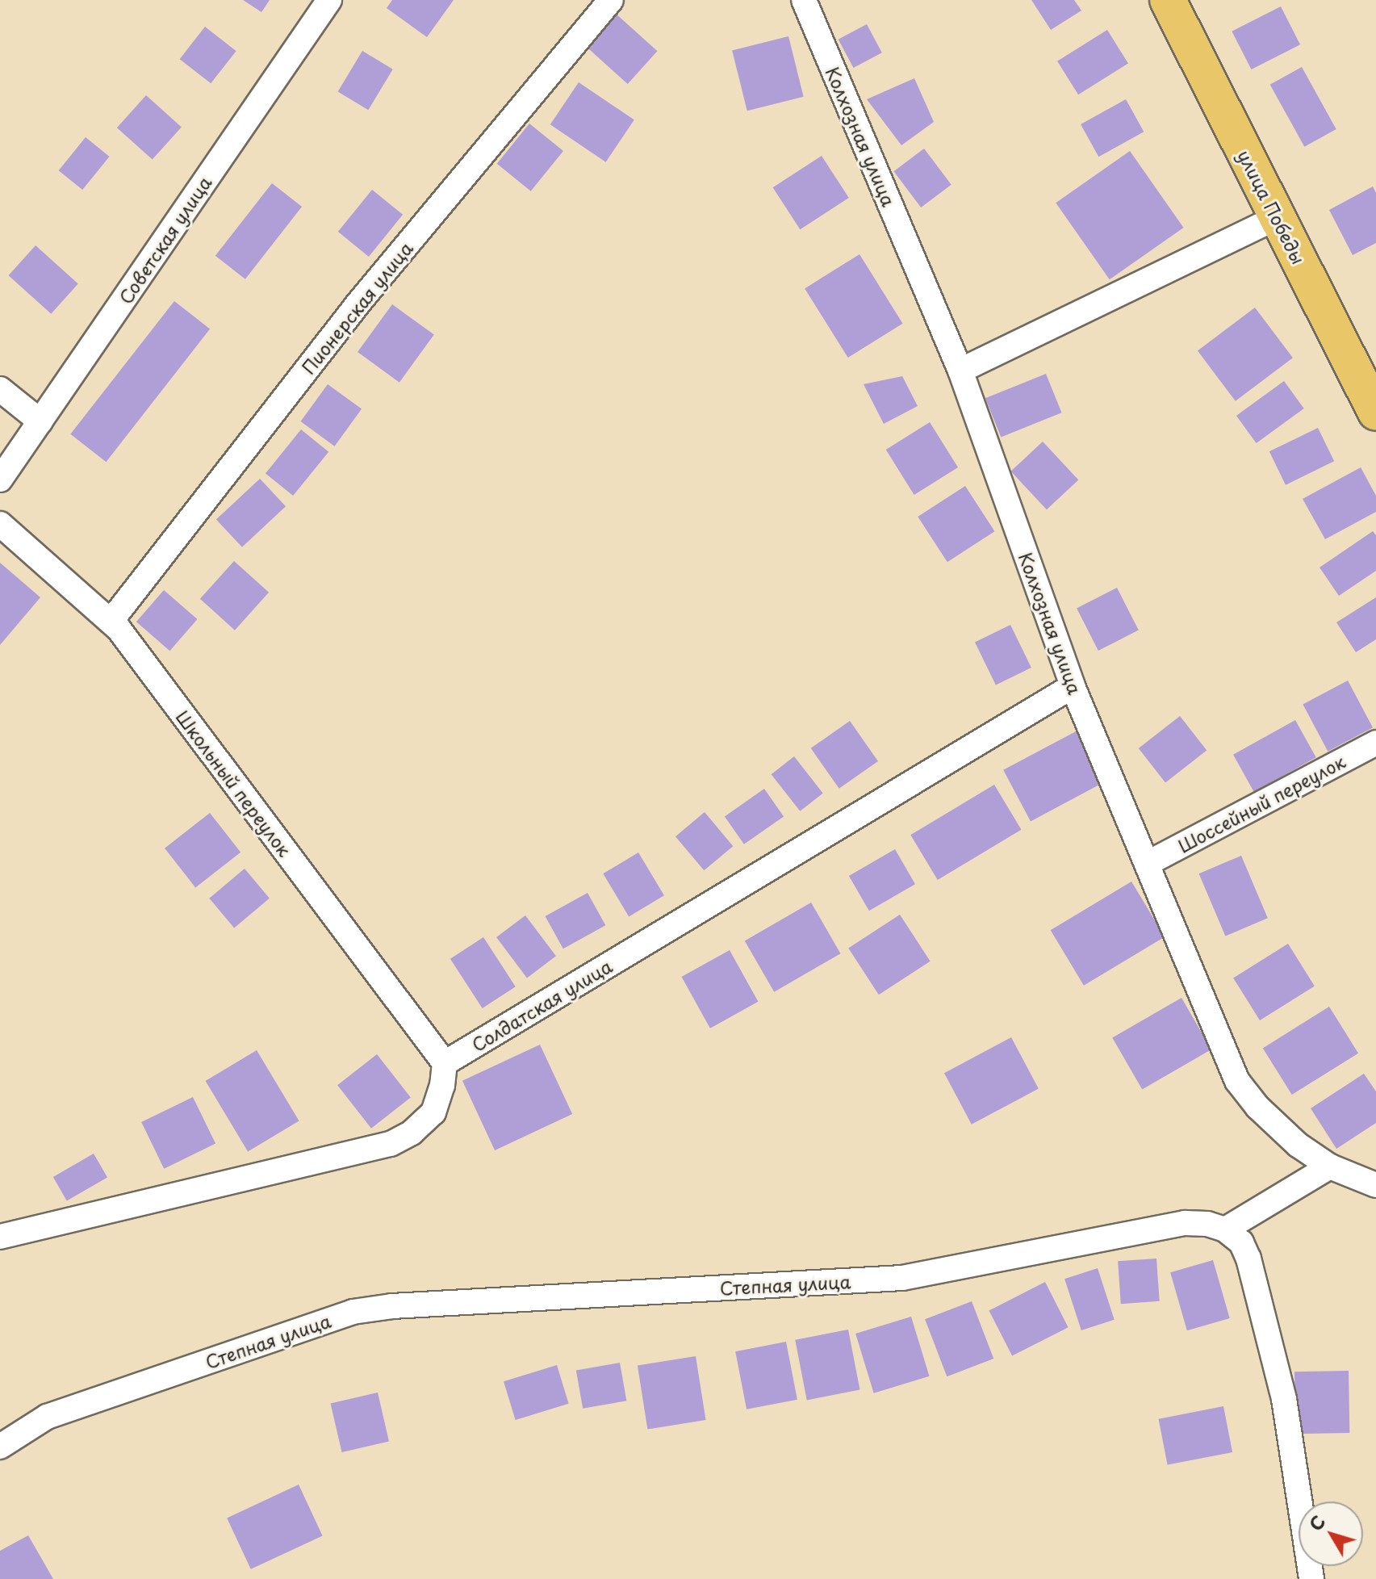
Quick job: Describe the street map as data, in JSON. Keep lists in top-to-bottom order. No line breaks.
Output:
{"streets":{"main road":["улица Победы"],"street":["Колхозная улица","Советская улица","Пионерская улица","Школьный переулок","Шоссейный переулок","Солдатская улица","Степная улица"]},"crossings":[["Колхозная улица","Шоссейный переулок"],["Колхозная улица","Солдатская улица"],["Пионерская улица","Школьный переулок"],["Школьный переулок","Солдатская улица"]],"north":"top left"}
